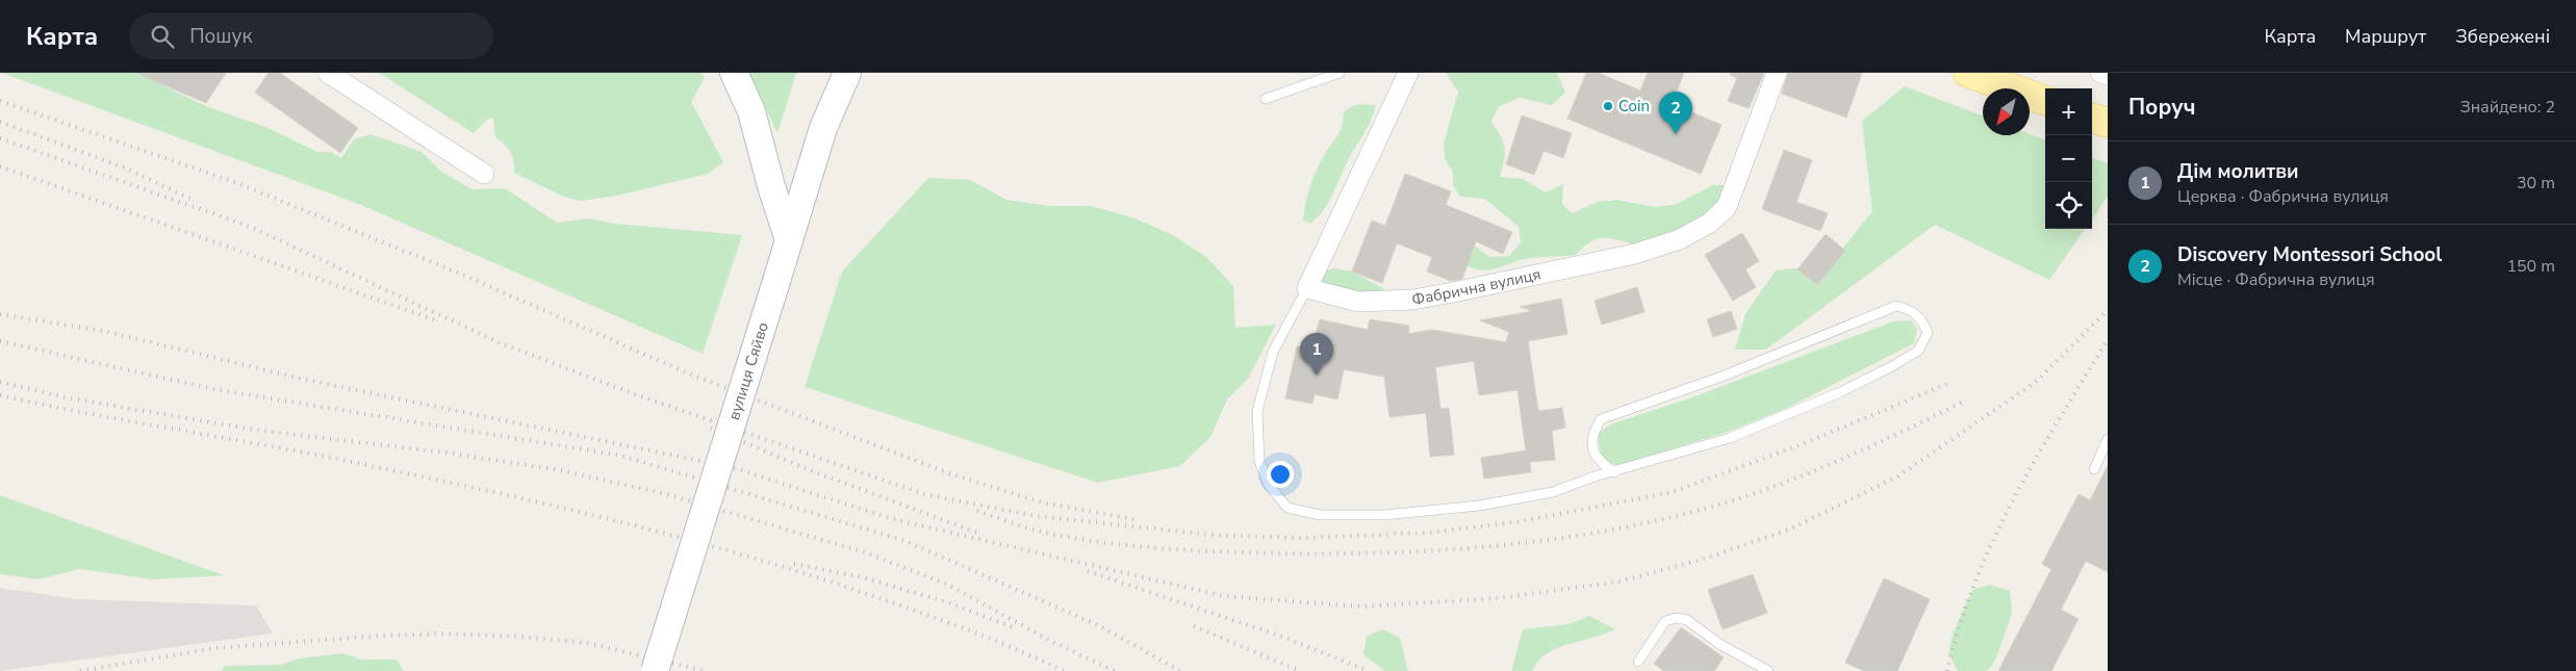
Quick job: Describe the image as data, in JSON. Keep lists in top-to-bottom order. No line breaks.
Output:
{"streets":{"main road":["вулиця Сяйво"],"street":["Фабрична вулиця"]},"places":["Coin"],"north":"bottom left","page":{"header":"Карта","search":"Пошук","nav":["Карта","Маршрут","Збережені"],"heading":["Поруч","Знайдено: 2"],"map_buttons":["+","−"],"pins":["2","1"],"list":[{"mark":"1","name":"Дім молитви","note":"Церква · Фабрична вулиця","value":"30 m"},{"mark":"2","name":"Discovery Montessori School","note":"Місце · Фабрична вулиця","value":"150 m"}]}}
